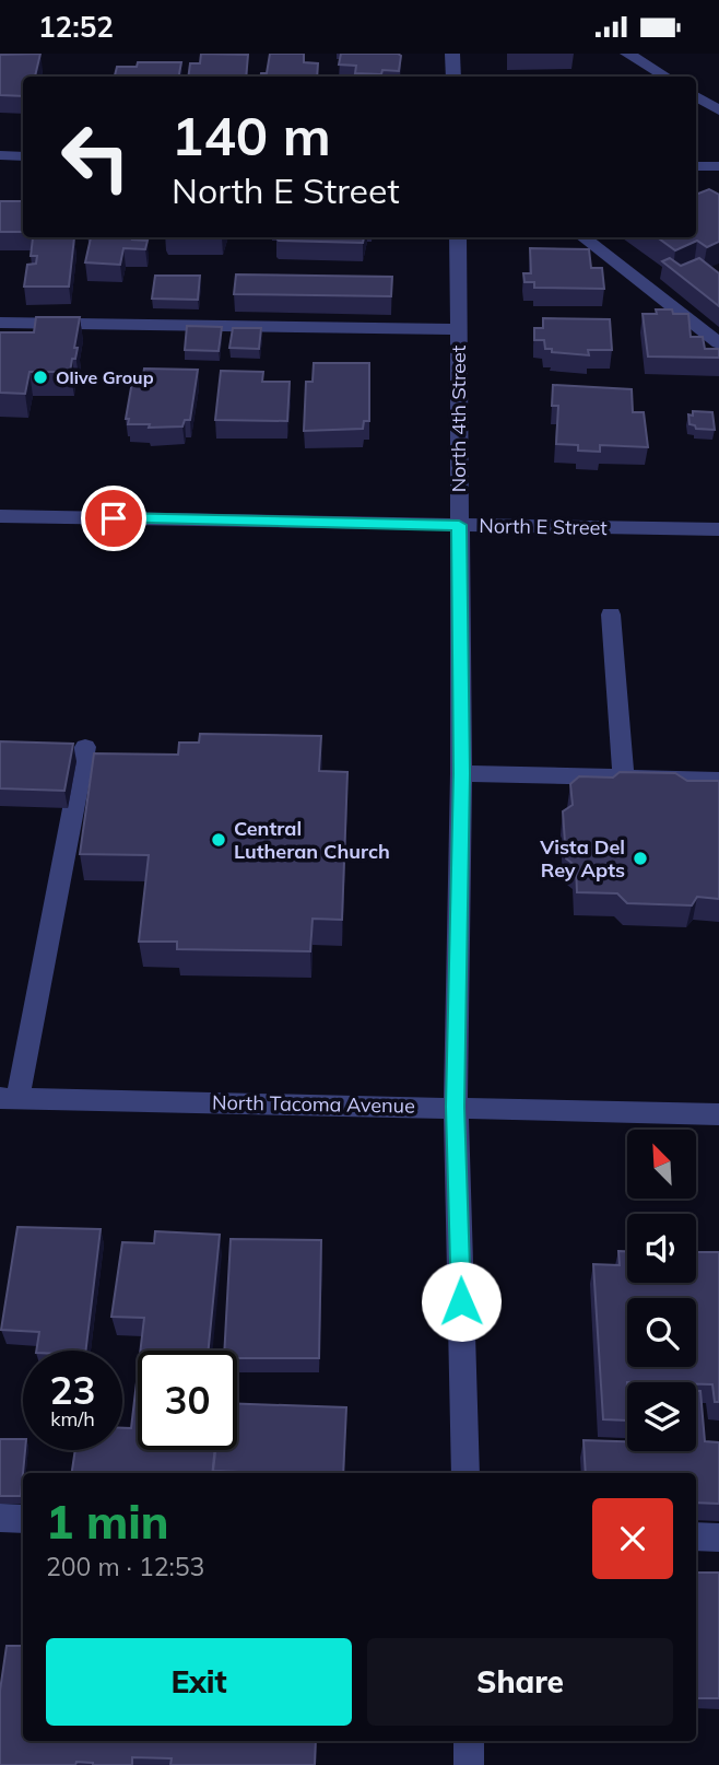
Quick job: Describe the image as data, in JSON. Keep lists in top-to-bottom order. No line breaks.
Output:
{"streets":{"street":["North 4th Street","North E Street","North Tacoma Avenue"]},"crossings":[["North 4th Street","North E Street"],["North 4th Street","North Tacoma Avenue"]],"places":["Olive Group","Central Lutheran Church","Vista Del Rey Apts"],"north":"top left","page":{"status":"12:52","turn":["140 m","North E Street"],"speed":"23 km/h","limit":"30","heading":["1 min","200 m · 12:53"],"buttons":["Exit","Share"]}}
